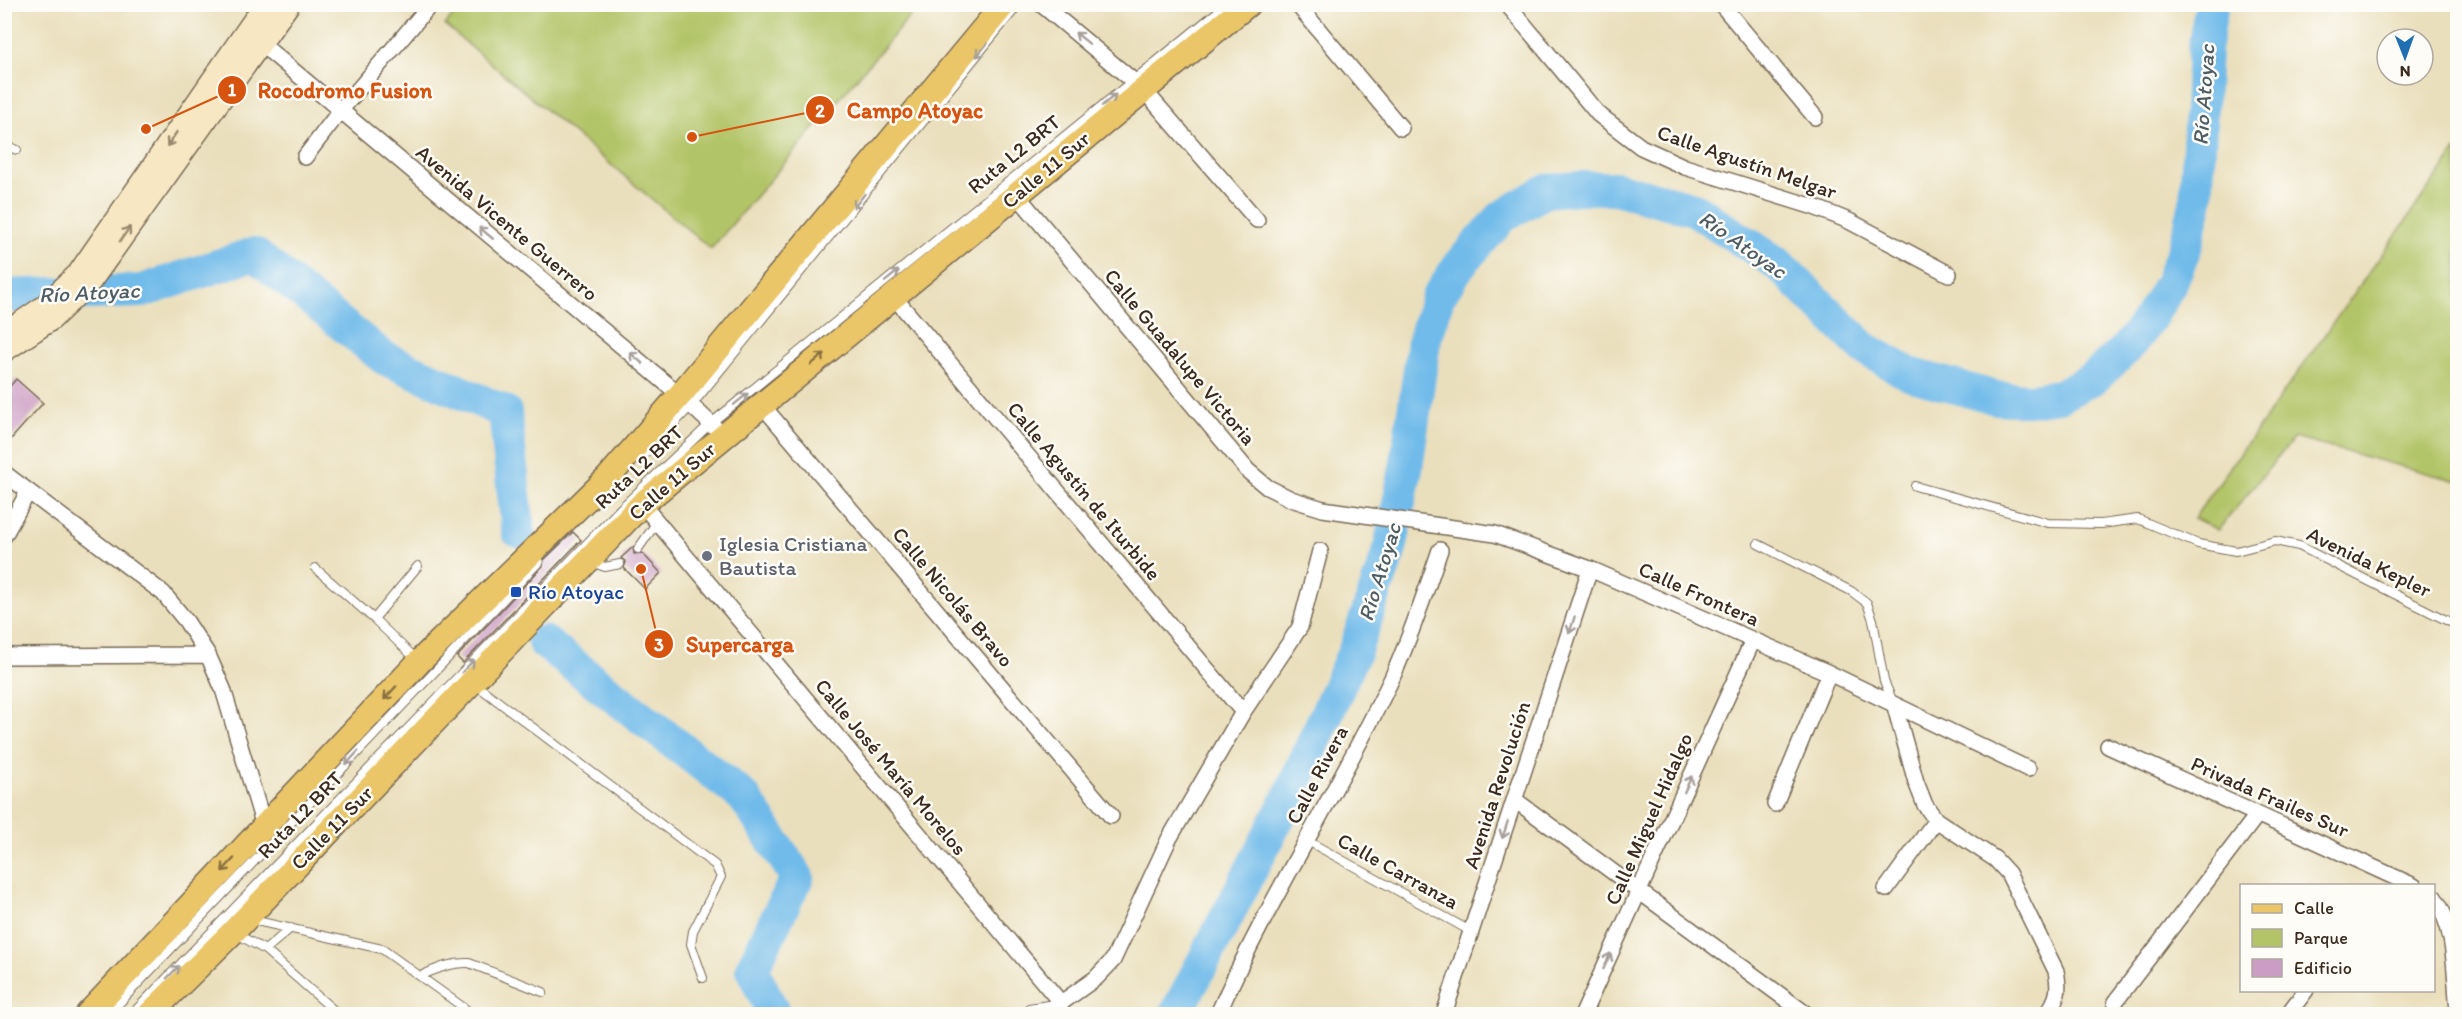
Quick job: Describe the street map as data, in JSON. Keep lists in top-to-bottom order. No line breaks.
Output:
{"streets":{"main road":["Calle 11 Sur"],"street":["Calle Agustín Melgar","Avenida Vicente Guerrero","Calle Guadalupe Victoria","Calle Agustín de Iturbide","Calle Frontera","Calle Nicolás Bravo","Calle José María Morelos","Calle Rivera","Avenida Revolución","Privada Frailes Sur","Calle Miguel Hidalgo"],"lane":["Ruta L2 BRT","Avenida Kepler","Calle Carranza"]},"crossings":[["Ruta L2 BRT","Calle 11 Sur"],["Ruta L2 BRT","Avenida Vicente Guerrero"],["Calle 11 Sur","Avenida Vicente Guerrero"],["Calle 11 Sur","Calle Guadalupe Victoria"],["Calle 11 Sur","Calle Agustín de Iturbide"],["Calle 11 Sur","Calle Nicolás Bravo"],["Calle 11 Sur","Calle José María Morelos"],["Calle Guadalupe Victoria","Calle Frontera"],["Calle Frontera","Avenida Revolución"],["Calle Frontera","Calle Miguel Hidalgo"],["Calle Rivera","Calle Carranza"],["Avenida Revolución","Calle Carranza"]],"one_way":["Avenida Vicente Guerrero","Avenida Revolución"],"water":["Río Atoyac"],"places":{"other":["Rocodromo Fusion","Campo Atoyac","Iglesia Cristiana Bautista","Supercarga"],"transit":["Río Atoyac"]},"legend":["Calle","Parque","Edificio"],"north":"bottom"}
